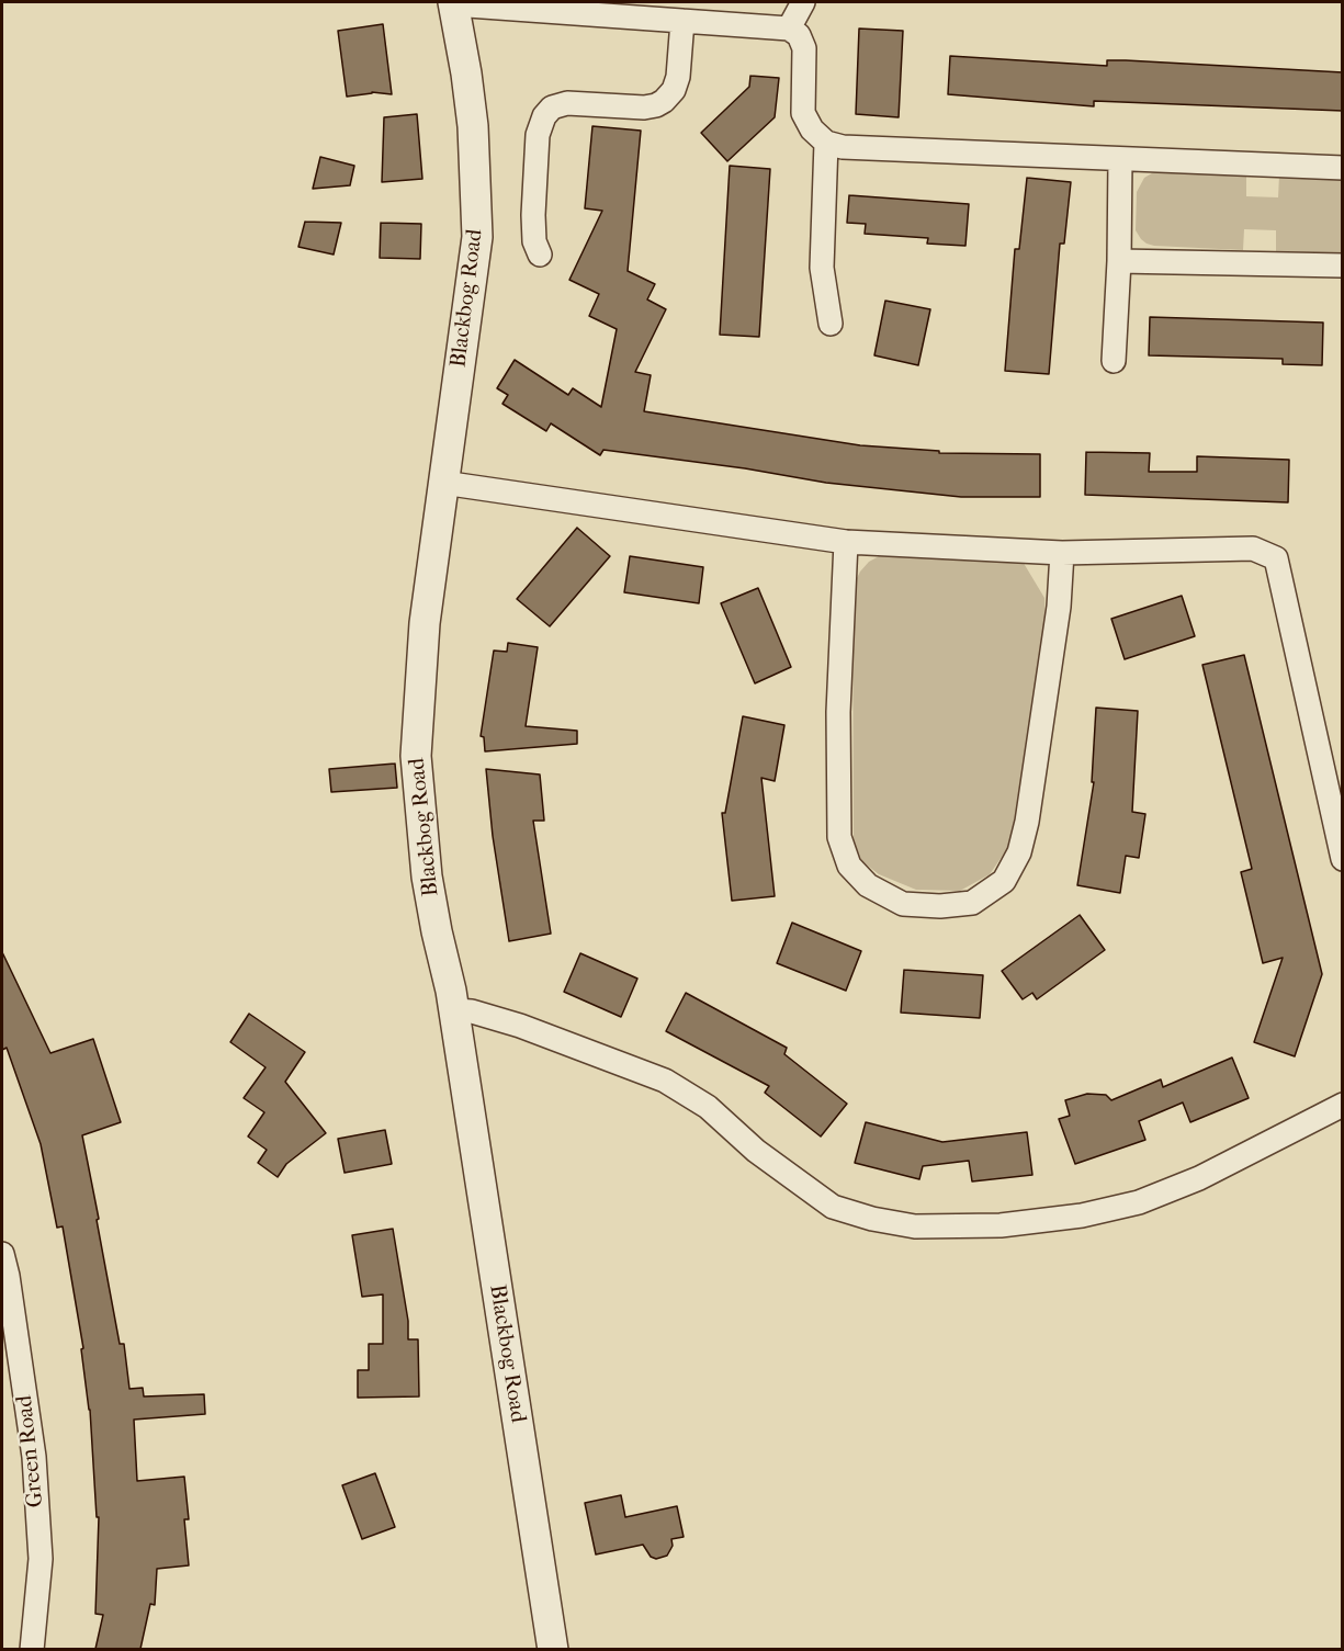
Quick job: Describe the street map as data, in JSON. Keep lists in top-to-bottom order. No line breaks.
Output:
{"streets":{"street":["Blackbog Road","Green Road"]}}
